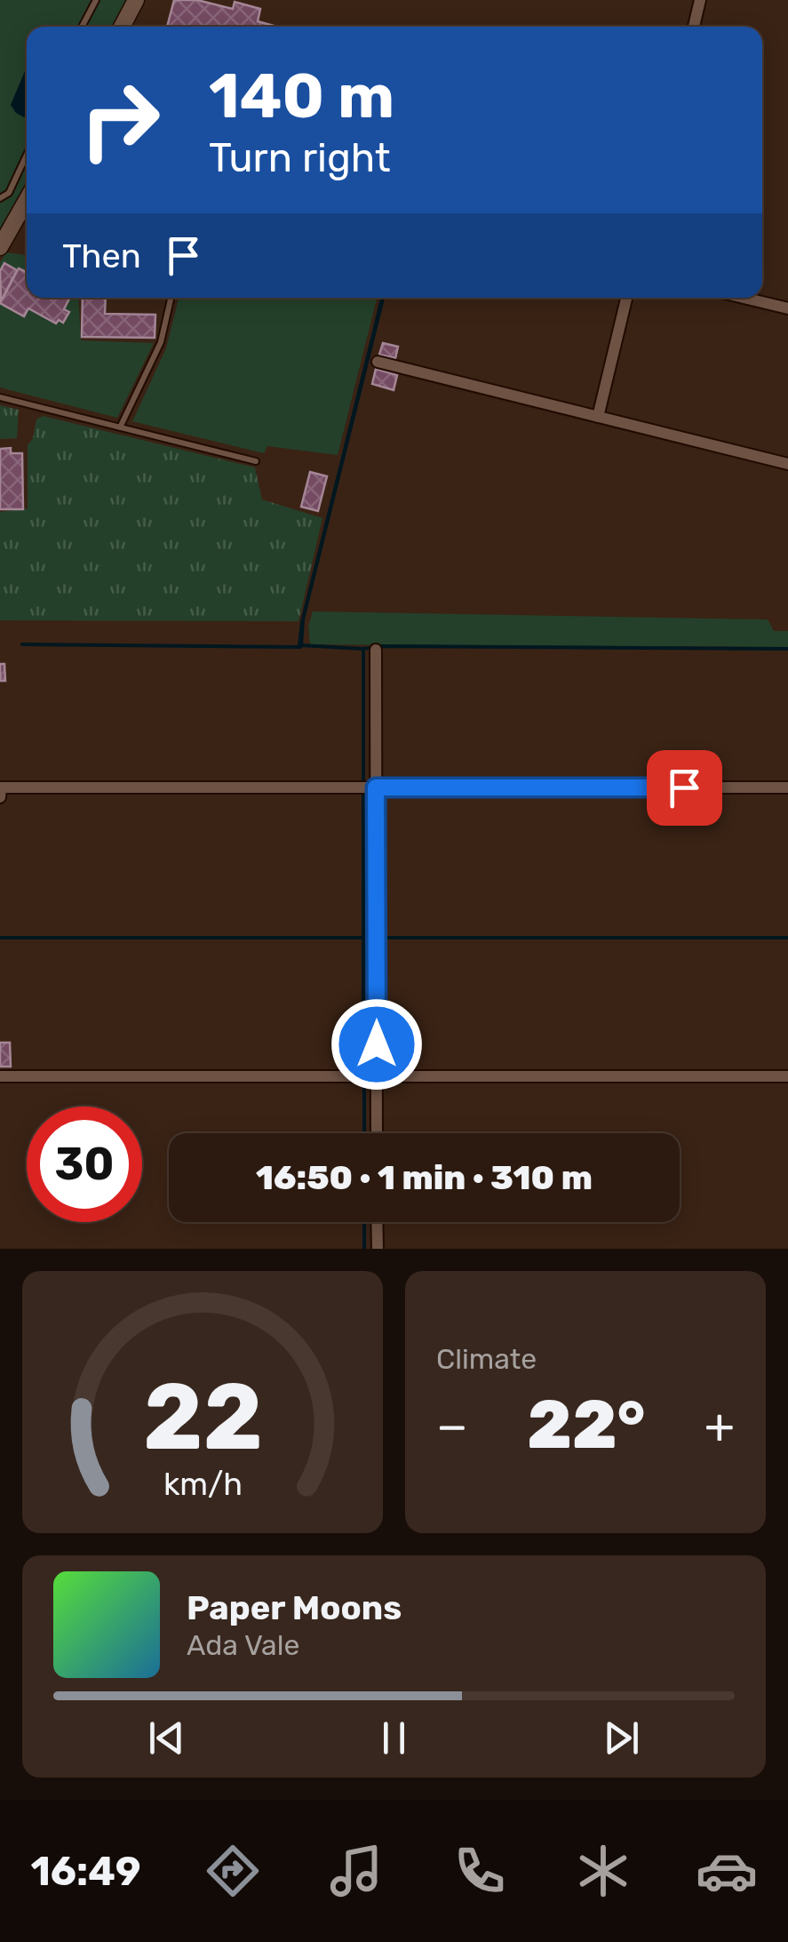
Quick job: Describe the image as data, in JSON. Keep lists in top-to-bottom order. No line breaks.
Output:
{"page":{"turn":["140 m","Turn right"],"then":"Then","limit":"30","trip":"16:50 · 1 min · 310 m","tile":"Climate","heat":["−","22°","+"],"song":["Paper Moons","Ada Vale"],"tabs":"16:49","gauge":["22","km/h"]}}
